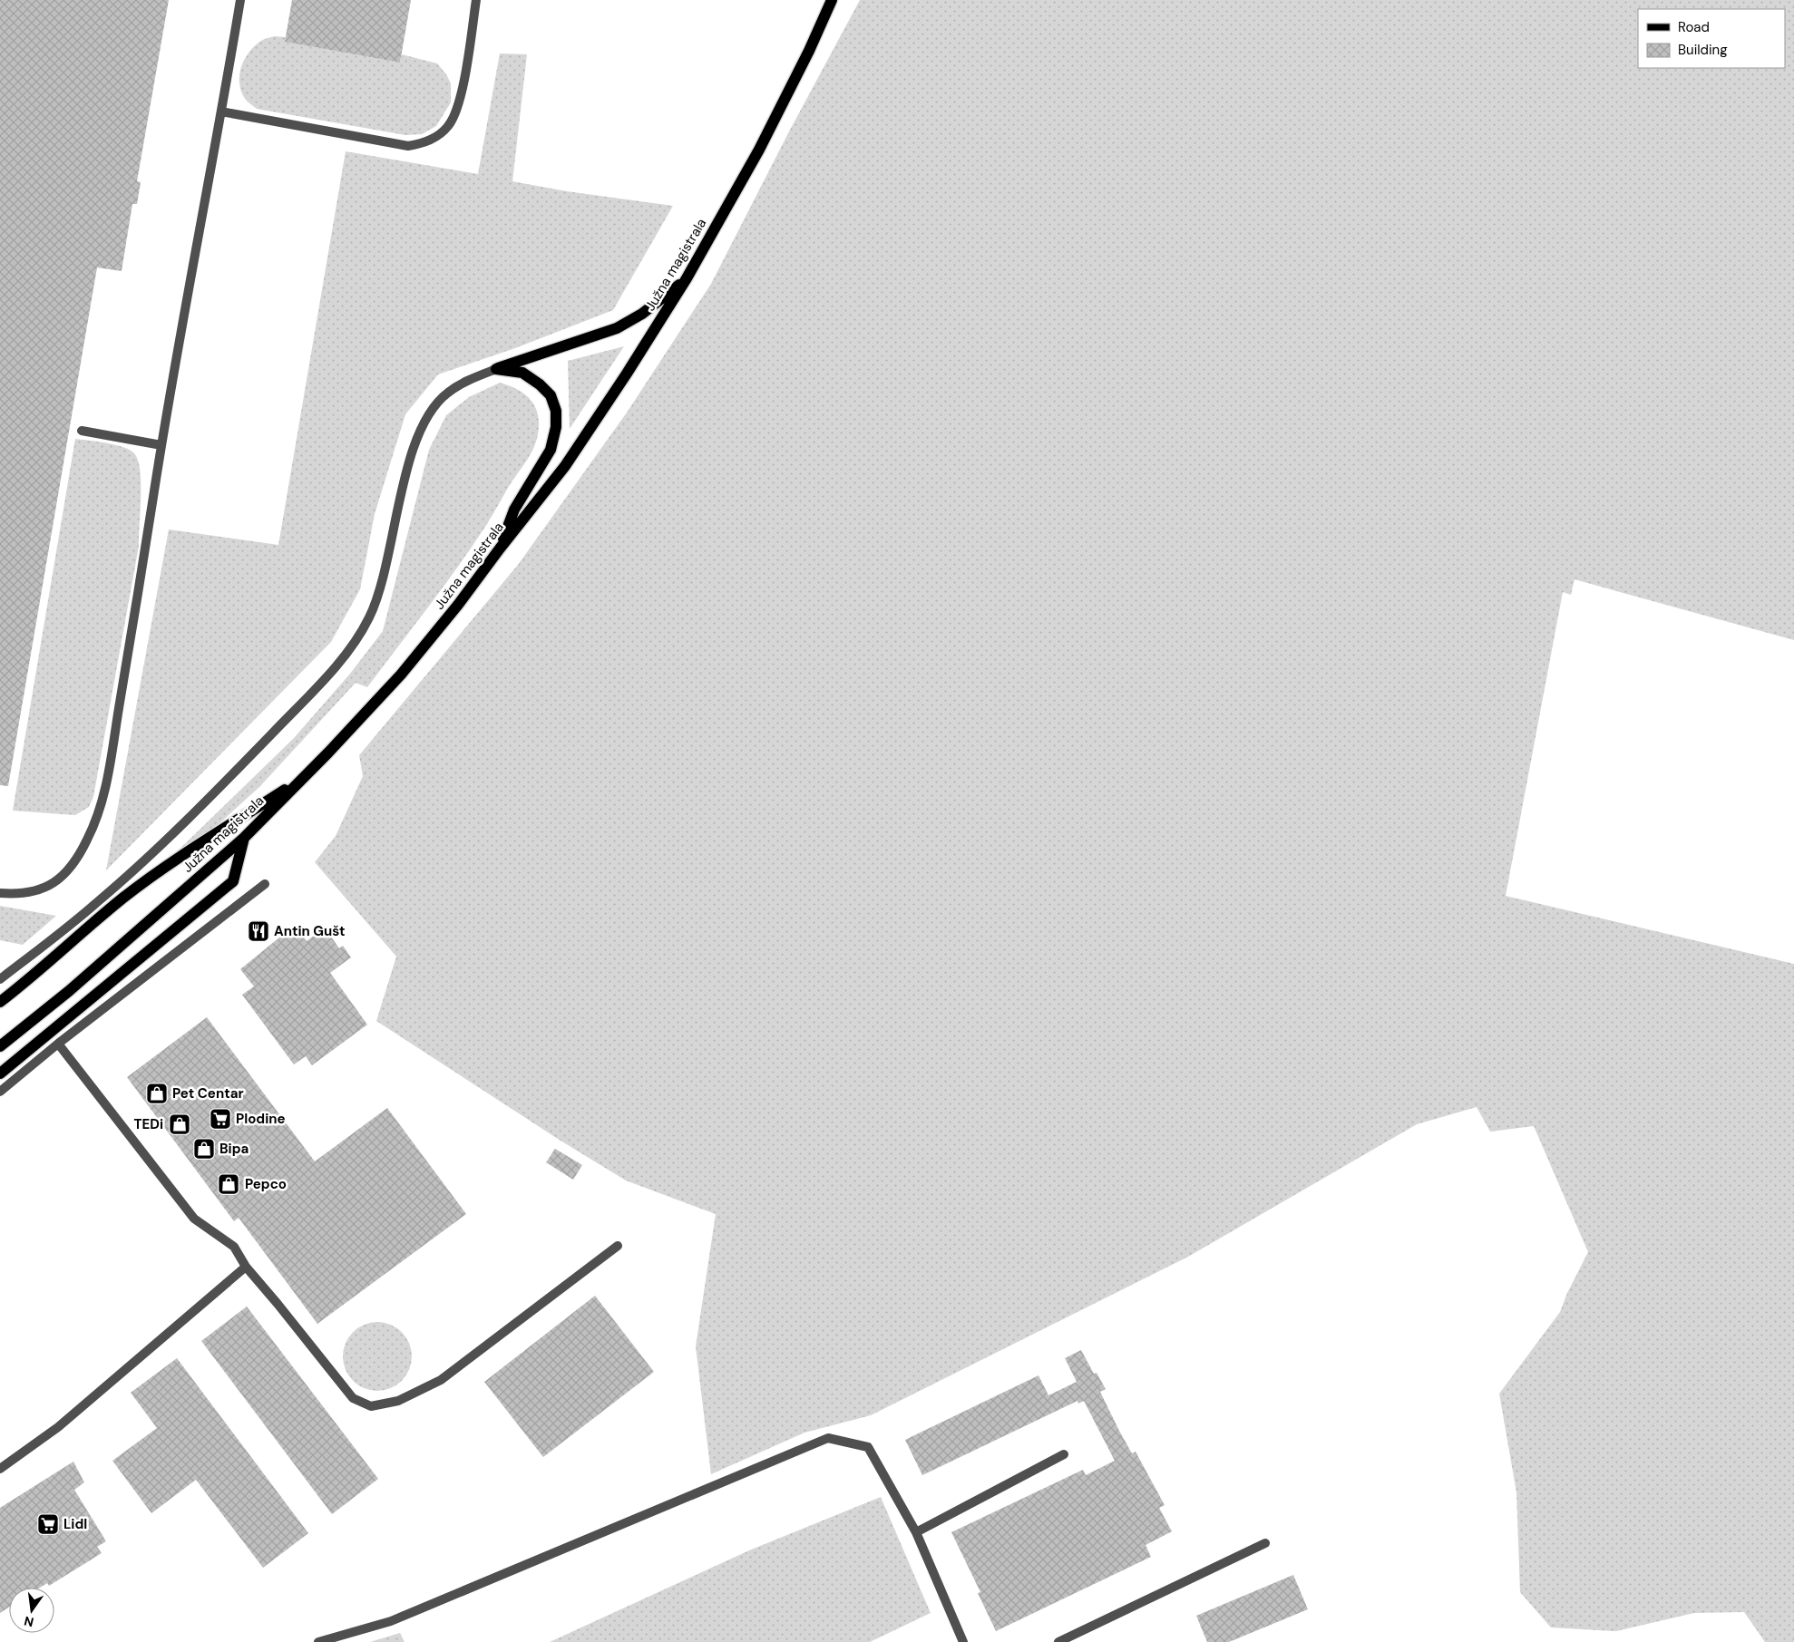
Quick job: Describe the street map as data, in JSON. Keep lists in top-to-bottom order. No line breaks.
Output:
{"streets":{"main road":["Južna magistrala"]},"places":{"restaurant":["Antin Gušt"],"shop":["Pet Centar","TEDi","Bipa","Pepco"],"supermarket":["Plodine","Lidl"]},"legend":["Road","Building"],"north":"bottom"}
